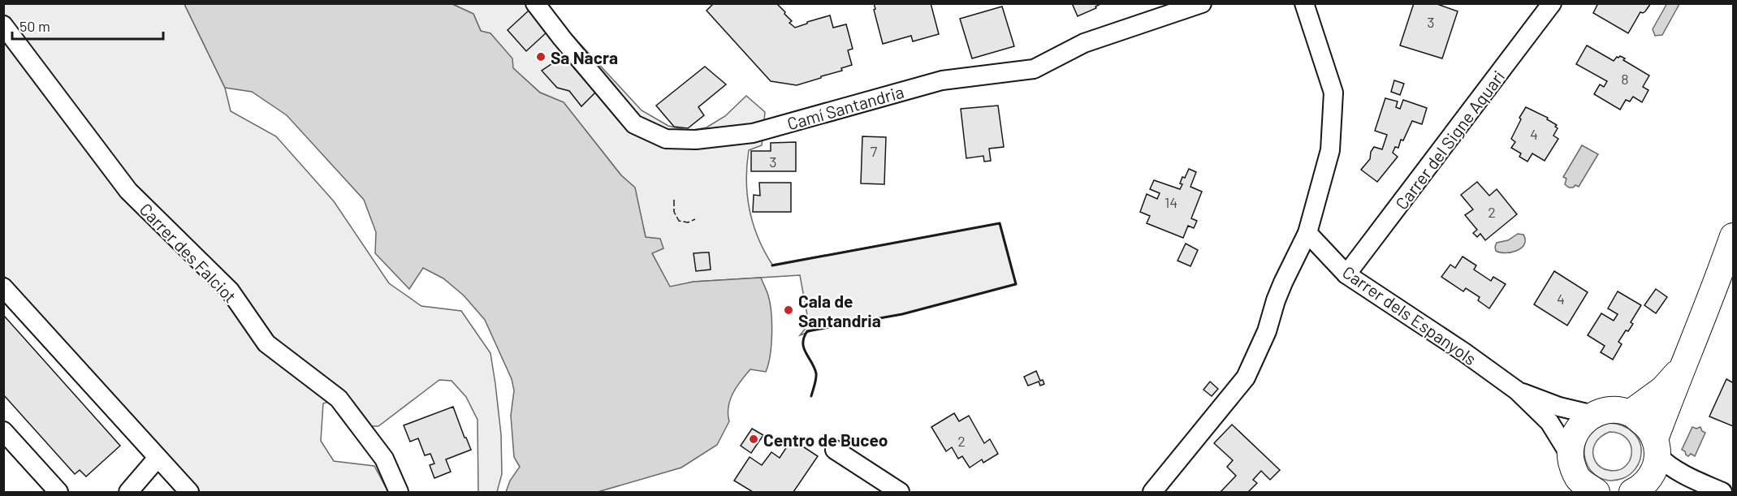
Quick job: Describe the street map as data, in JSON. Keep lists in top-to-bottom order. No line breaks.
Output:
{"streets":{"street":["Camí Santandria","Carrer del Signe Aquari","Carrer des Falciot","Carrer dels Espanyols"]},"crossings":[["Carrer del Signe Aquari","Carrer dels Espanyols"]],"places":["Sa Nacra","Cala de Santandria","Centro de Buceo"],"house_numbers":["3","8","4","7","3","14","2","4","2"],"scale_bar":"50 m"}
